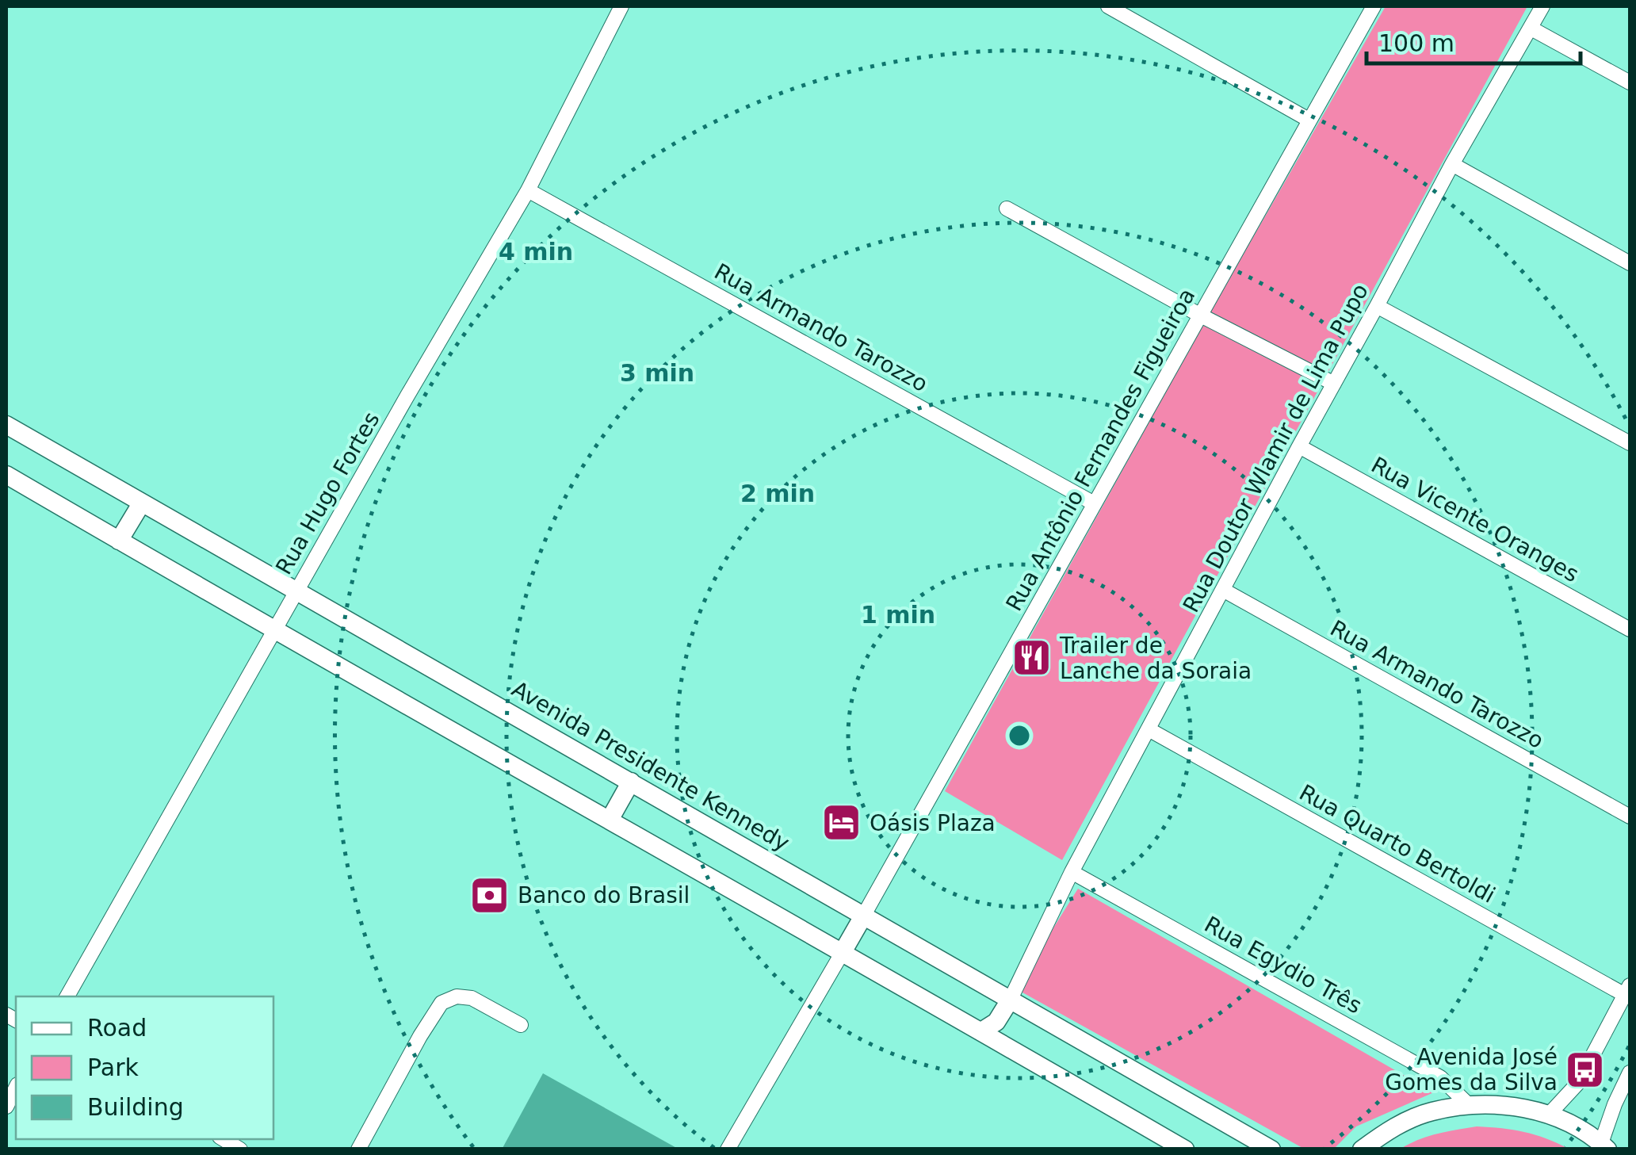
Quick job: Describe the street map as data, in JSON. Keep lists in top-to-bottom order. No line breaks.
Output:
{"streets":{"main road":["Avenida Presidente Kennedy"],"street":["Rua Armando Tarozzo","Rua Doutor Wlamir de Lima Pupo","Rua Antônio Fernandes Figueiroa","Rua Hugo Fortes","Rua Vicente Oranges","Rua Quarto Bertoldi","Rua Egydio Três"]},"crossings":[["Rua Armando Tarozzo","Rua Doutor Wlamir de Lima Pupo"],["Rua Armando Tarozzo","Rua Antônio Fernandes Figueiroa"],["Rua Armando Tarozzo","Rua Hugo Fortes"],["Rua Doutor Wlamir de Lima Pupo","Rua Vicente Oranges"],["Rua Doutor Wlamir de Lima Pupo","Avenida Presidente Kennedy"],["Rua Doutor Wlamir de Lima Pupo","Rua Quarto Bertoldi"],["Rua Doutor Wlamir de Lima Pupo","Rua Egydio Três"],["Rua Antônio Fernandes Figueiroa","Avenida Presidente Kennedy"],["Rua Hugo Fortes","Avenida Presidente Kennedy"]],"places":{"restaurant":["Trailer de Lanche da Soraia"],"hotel":["Oásis Plaza"],"bank":["Banco do Brasil"],"bus stop":["Avenida José Gomes da Silva"]},"legend":["Road","Park","Building"],"scale_bar":"100 m","rings":["4 min","3 min","2 min","1 min"]}
